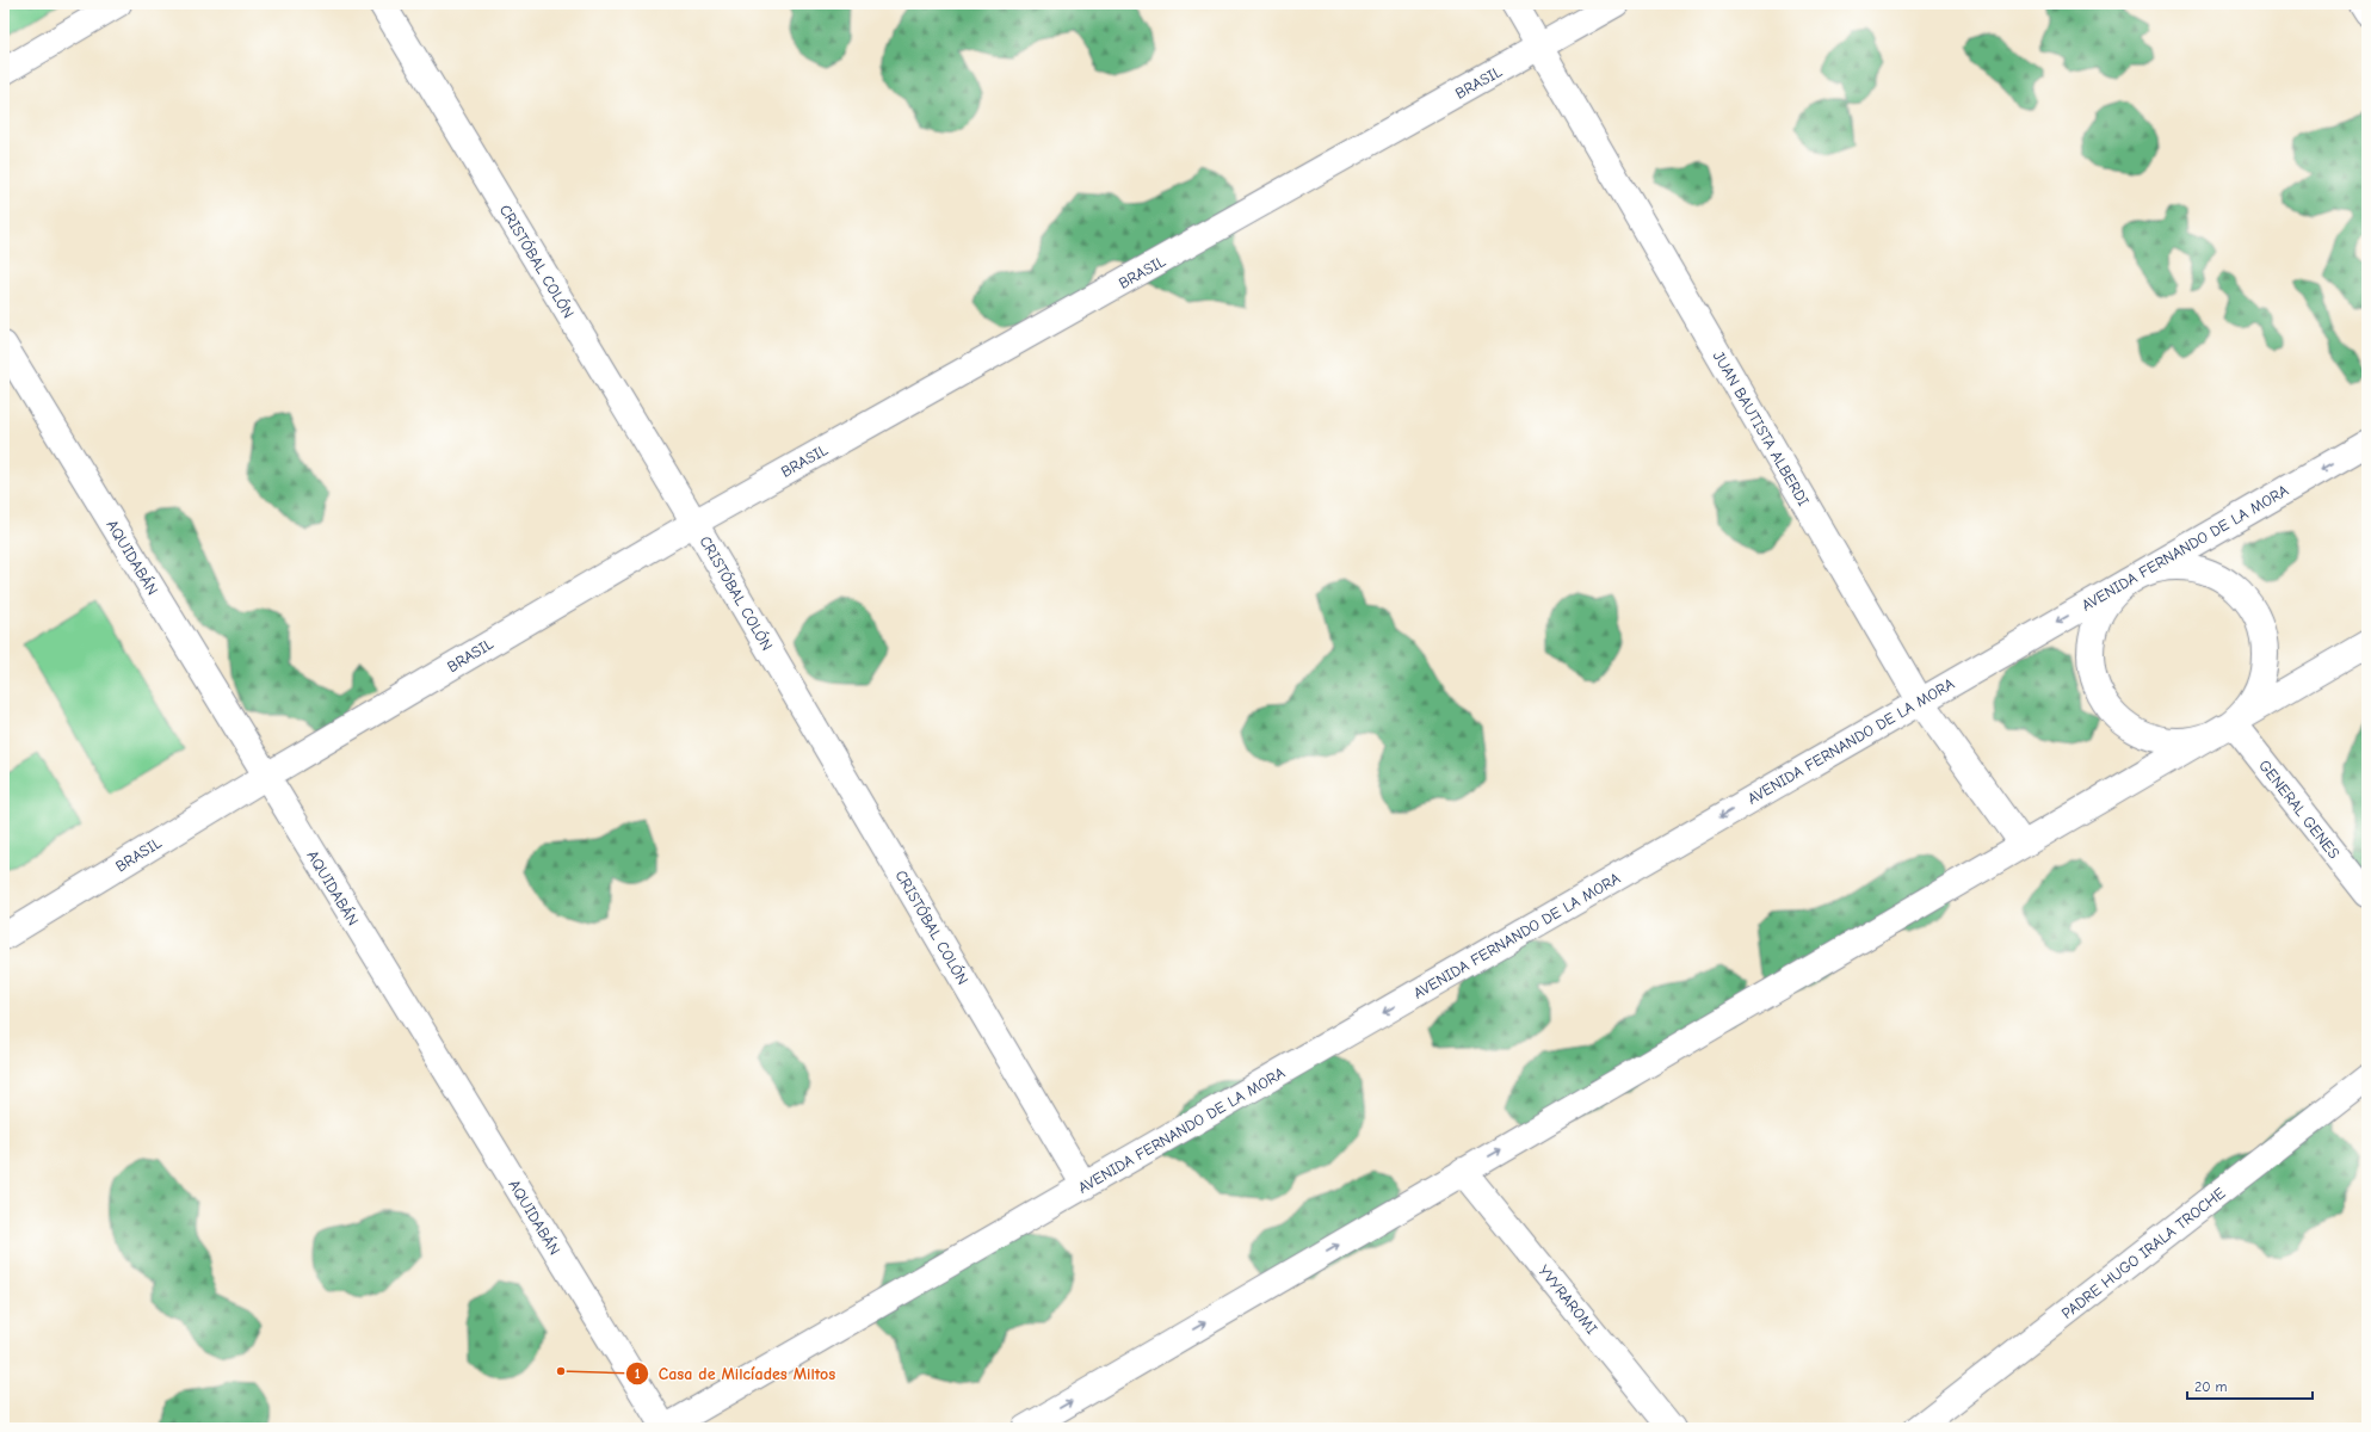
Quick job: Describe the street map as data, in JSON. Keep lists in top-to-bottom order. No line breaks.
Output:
{"streets":{"street":["BRASIL","CRISTÓBAL COLÓN","JUAN BAUTISTA ALBERDI","AVENIDA FERNANDO DE LA MORA","AQUIDABÁN","GENERAL GENES","PADRE HUGO IRALA TROCHE","YVYRAROMI"]},"crossings":[["BRASIL","CRISTÓBAL COLÓN"],["BRASIL","JUAN BAUTISTA ALBERDI"],["BRASIL","AQUIDABÁN"],["CRISTÓBAL COLÓN","AVENIDA FERNANDO DE LA MORA"],["JUAN BAUTISTA ALBERDI","AVENIDA FERNANDO DE LA MORA"],["AVENIDA FERNANDO DE LA MORA","AQUIDABÁN"]],"places":["Casa de Milcíades Miltos"],"scale_bar":"20 m"}
